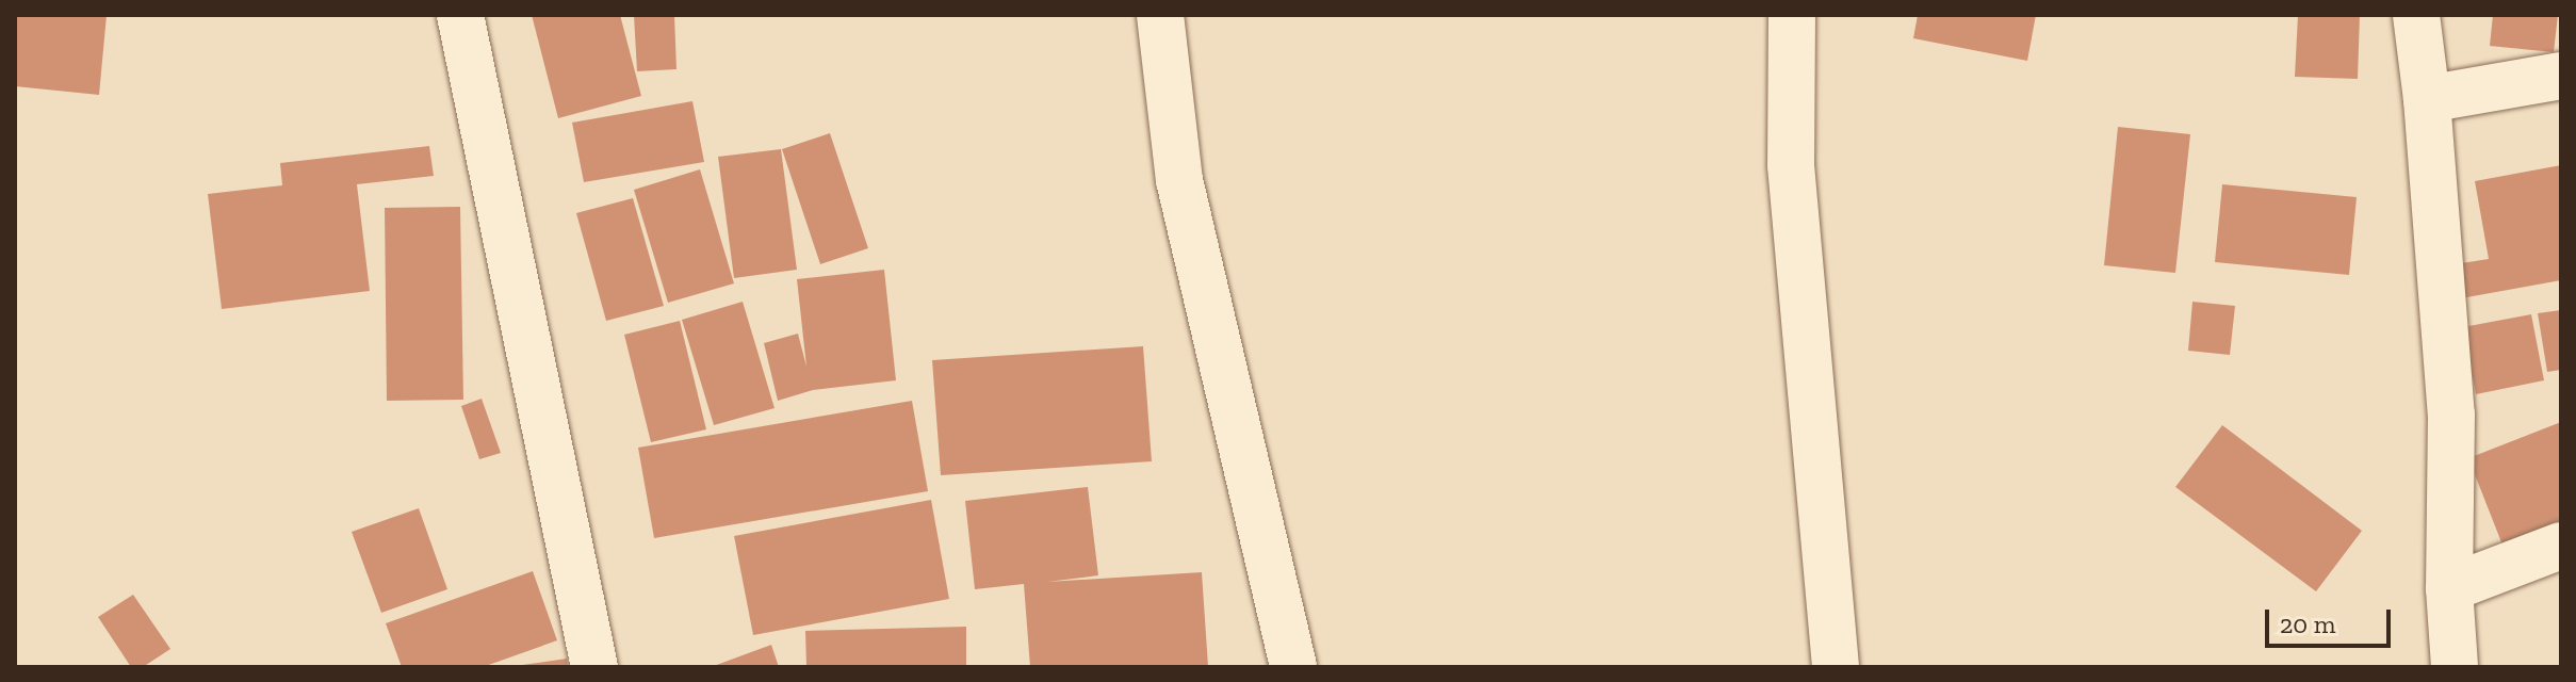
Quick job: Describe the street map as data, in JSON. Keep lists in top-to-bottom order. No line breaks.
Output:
{"scale_bar":"20 m"}
